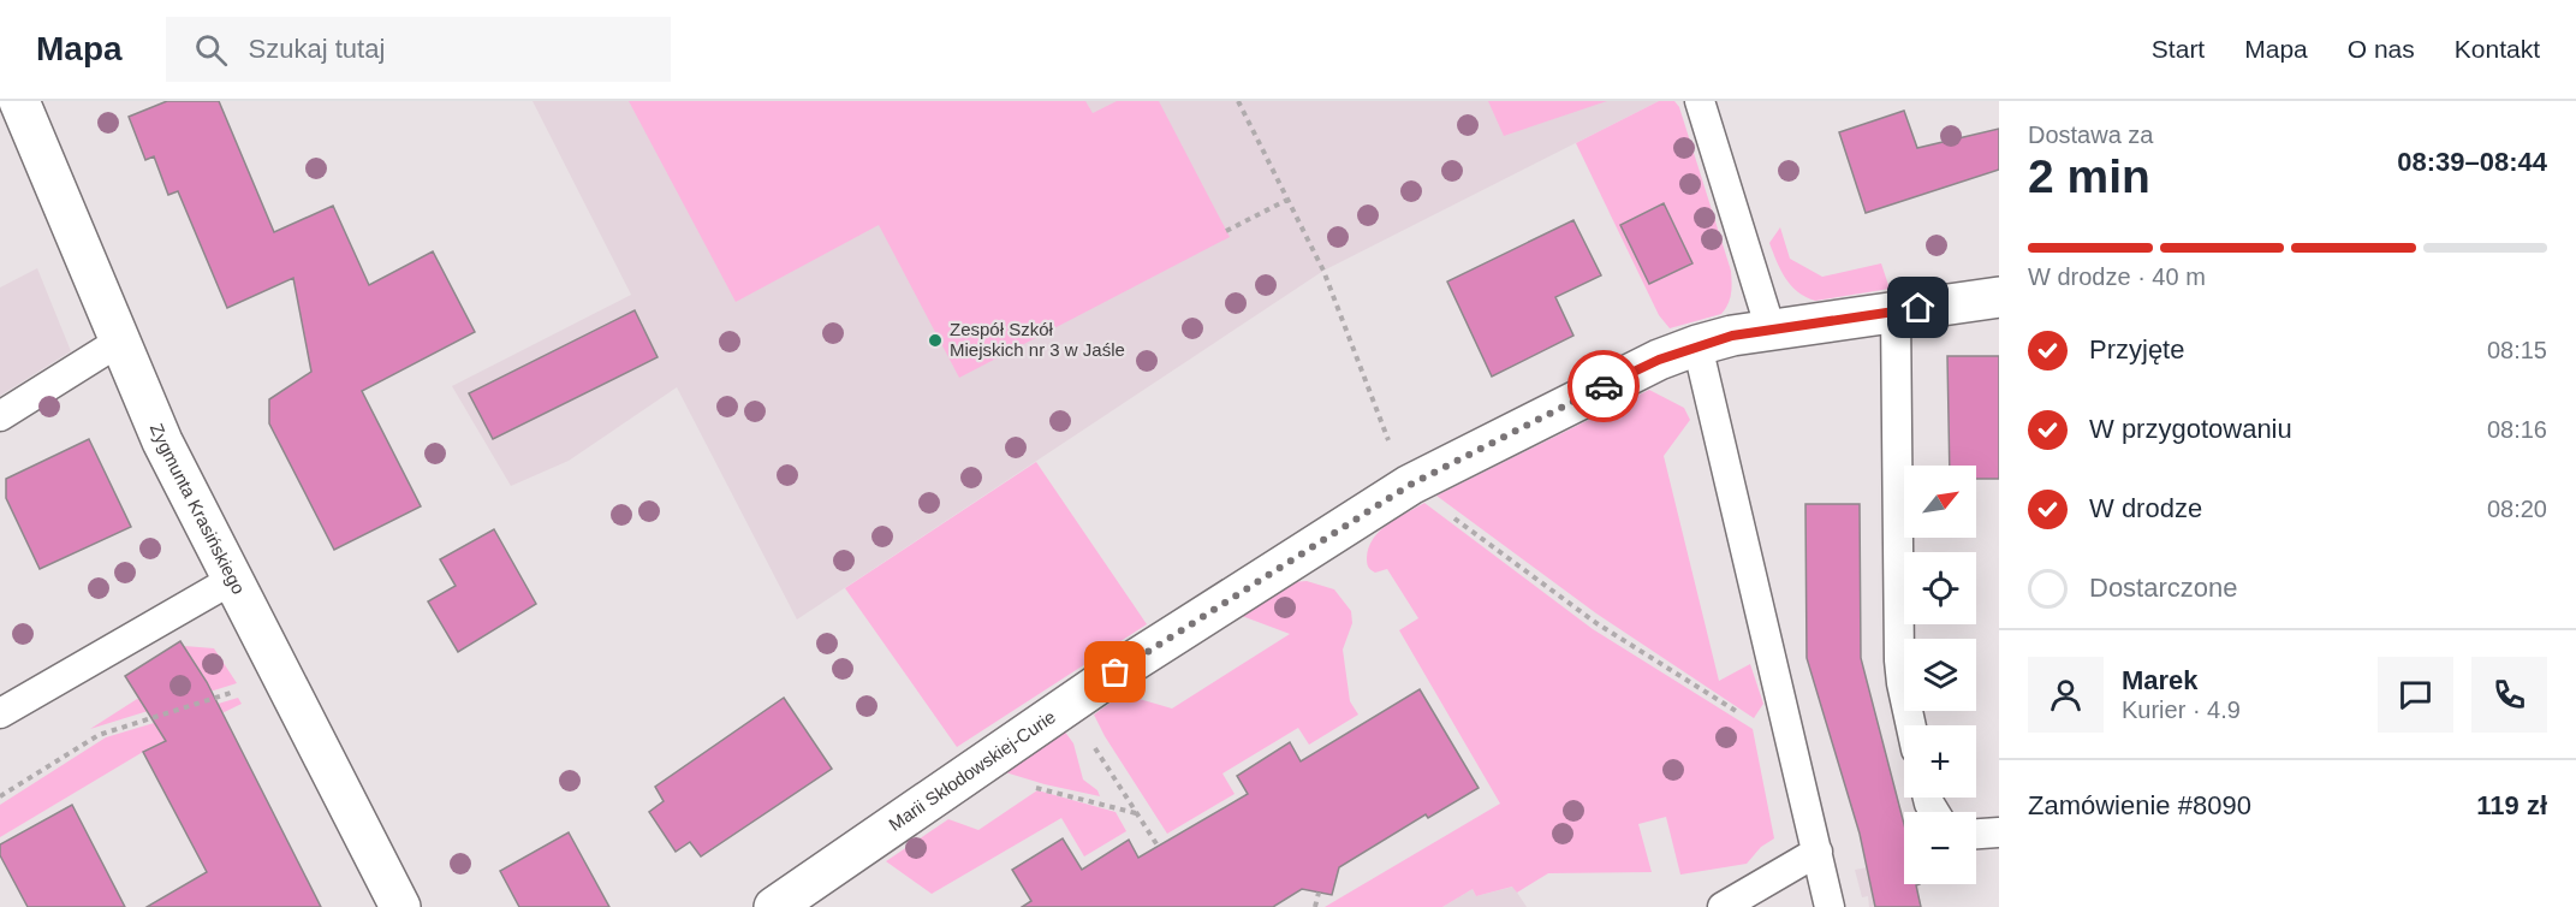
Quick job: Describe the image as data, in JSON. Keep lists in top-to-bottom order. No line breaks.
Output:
{"streets":{"street":["Zygmunta Krasińskiego","Marii Skłodowskiej-Curie"]},"places":["Zespół Szkół Miejskich nr 3 w Jaśle"],"north":"top right","page":{"header":"Mapa","search":"Szukaj tutaj","nav":["Start","Mapa","O nas","Kontakt"],"heading":["2 min","Dostawa za","08:39–08:44"],"panel":["Marek","Kurier · 4.9","Zamówienie #8090","119 zł"],"bar":"W drodze · 40 m","list":[["Przyjęte","08:15"],["W przygotowaniu","08:16"],["W drodze","08:20"],"Dostarczone"],"map_buttons":["+","−"]}}
